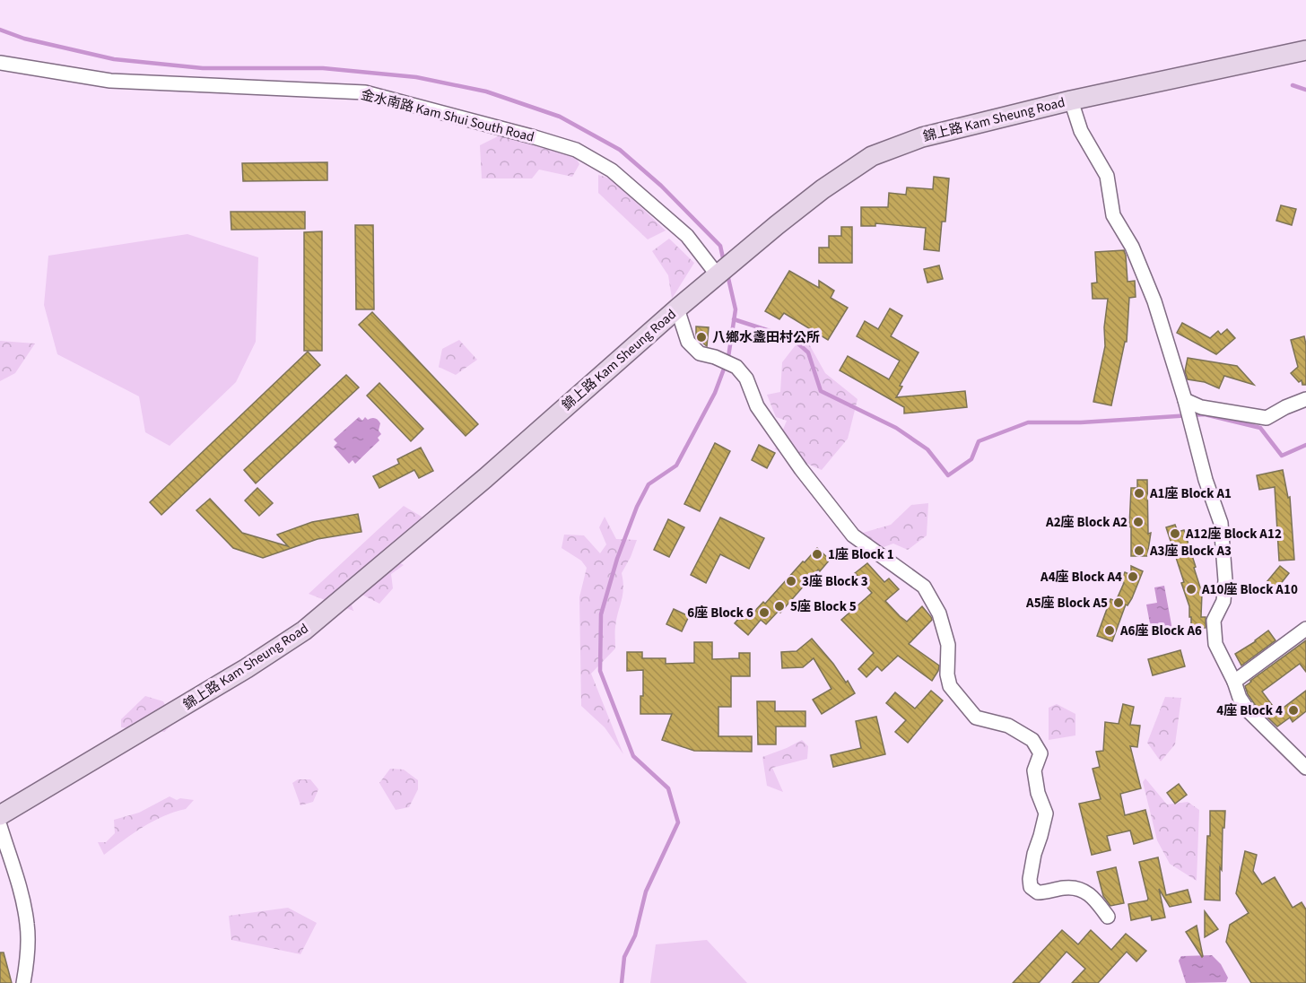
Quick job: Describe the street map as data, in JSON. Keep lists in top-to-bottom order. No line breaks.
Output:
{"streets":{"main road":["錦上路 Kam Sheung Road"],"street":["金水南路 Kam Shui South Road"]},"crossings":[["金水南路 Kam Shui South Road","錦上路 Kam Sheung Road"]],"places":["八鄉水盞田村公所","A1座 Block A1","A2座 Block A2","A12座 Block A12","A3座 Block A3","1座 Block 1","A4座 Block A4","3座 Block 3","A10座 Block A10","A5座 Block A5","5座 Block 5","6座 Block 6","A6座 Block A6","4座 Block 4"]}
